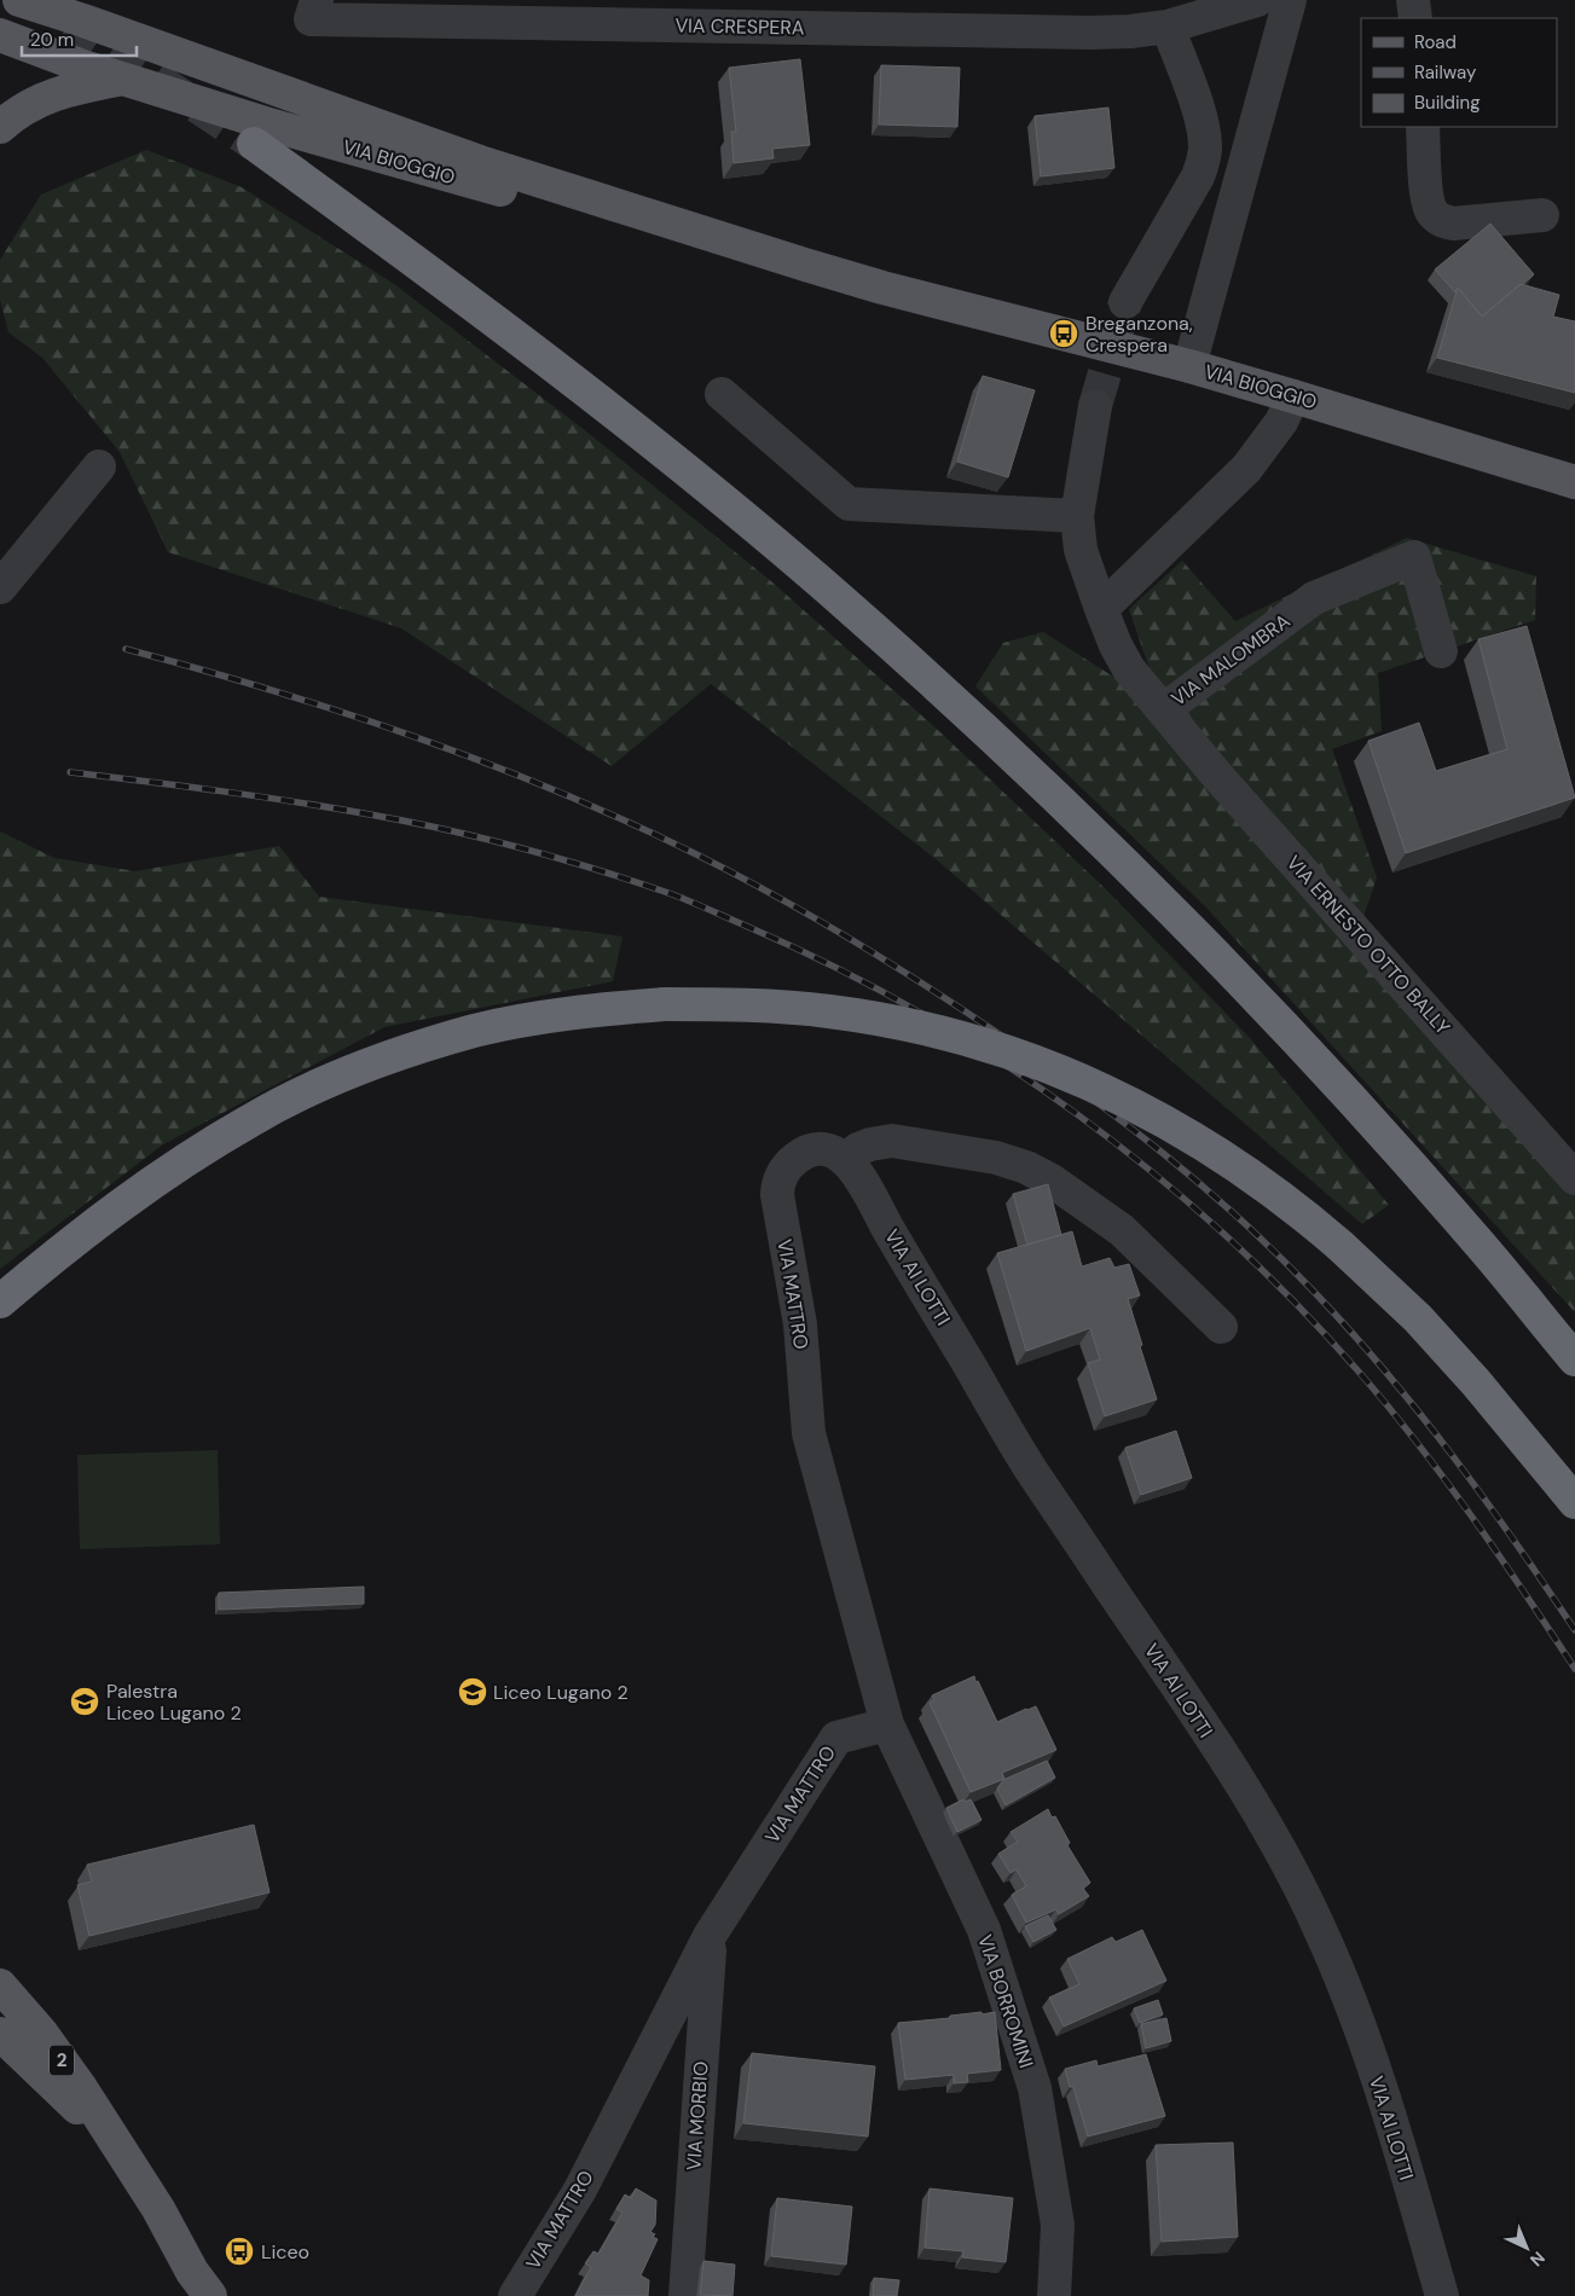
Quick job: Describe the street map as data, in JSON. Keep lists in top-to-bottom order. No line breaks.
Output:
{"streets":{"main road":["VIA BIOGGIO","2"],"street":["VIA CRESPERA","VIA MALOMBRA","VIA ERNESTO OTTO BALLY","VIA AI LOTTI","VIA MATTRO","VIA BORROMINI","VIA MORBIO"]},"crossings":[["VIA MALOMBRA","VIA ERNESTO OTTO BALLY"],["VIA AI LOTTI","VIA MATTRO"],["VIA MATTRO","VIA BORROMINI"],["VIA MATTRO","VIA MORBIO"]],"places":{"bus stop":["Breganzona, Crespera","Liceo"],"school or university":["Liceo Lugano 2","Palestra Liceo Lugano 2"]},"legend":["Road","Railway","Building"],"scale_bar":"20 m","north":"bottom right"}
